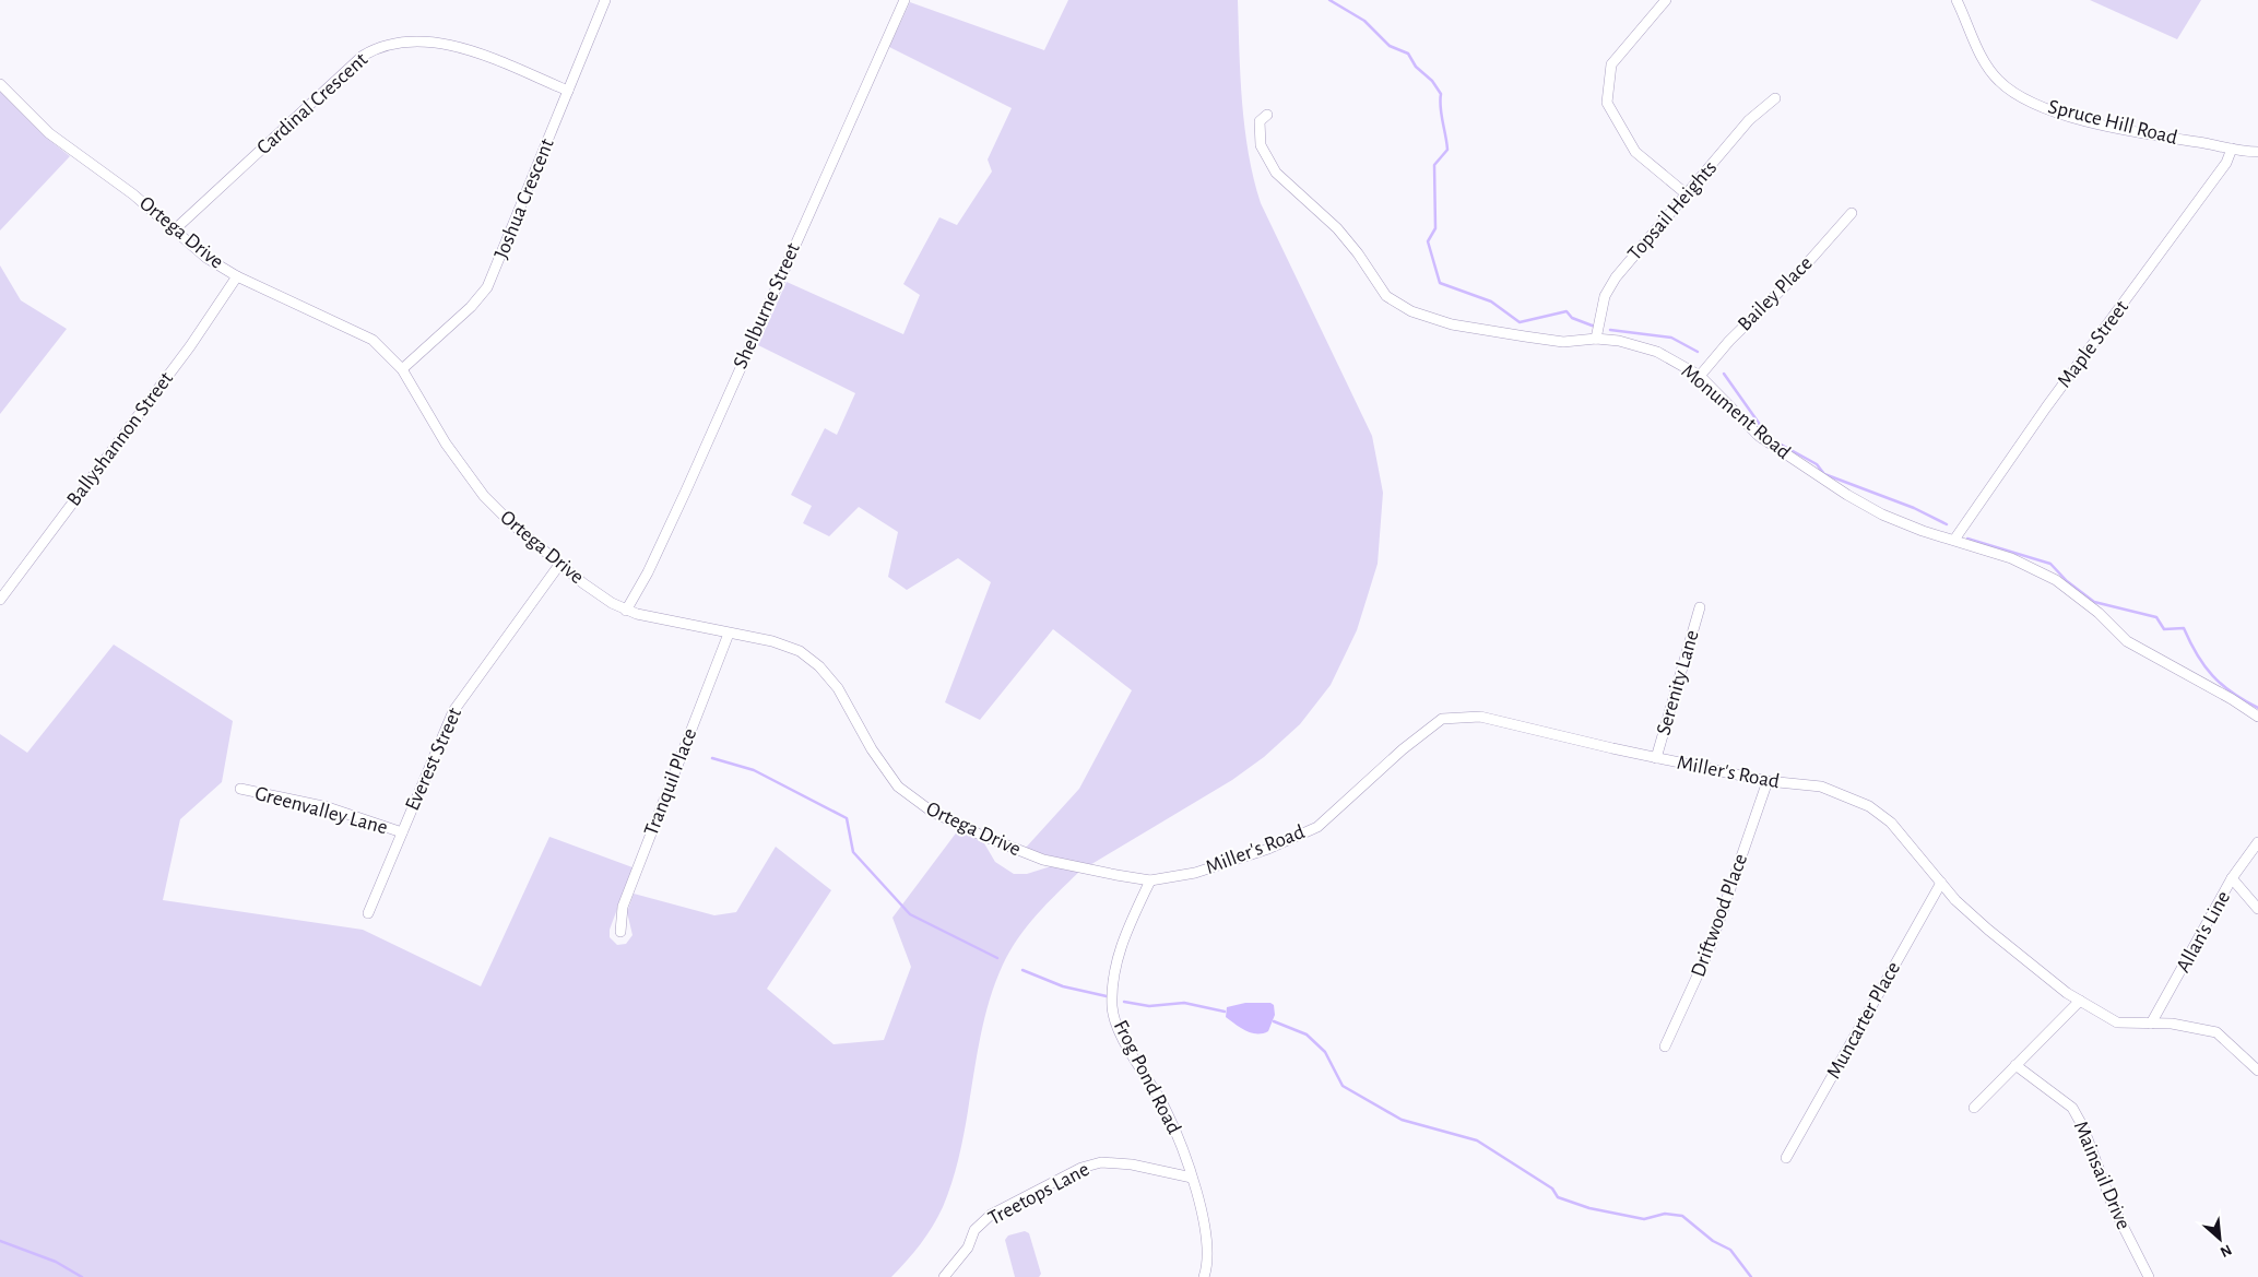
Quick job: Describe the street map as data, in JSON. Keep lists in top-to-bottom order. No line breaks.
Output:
{"streets":{"street":["Cardinal Crescent","Spruce Hill Road","Joshua Crescent","Topsail Heights","Ortega Drive","Bailey Place","Shelburne Street","Maple Street","Monument Road","Ballyshannon Street","Serenity Lane","Everest Street","Miller's Road","Tranquil Place","Greenvalley Lane","Driftwood Place","Allan's Line","Muncarter Place","Frog Pond Road","Mainsail Drive","Treetops Lane"]},"crossings":[["Cardinal Crescent","Joshua Crescent"],["Cardinal Crescent","Ortega Drive"],["Spruce Hill Road","Maple Street"],["Joshua Crescent","Ortega Drive"],["Topsail Heights","Monument Road"],["Ortega Drive","Shelburne Street"],["Ortega Drive","Ballyshannon Street"],["Ortega Drive","Everest Street"],["Ortega Drive","Miller's Road"],["Ortega Drive","Tranquil Place"],["Ortega Drive","Frog Pond Road"],["Bailey Place","Monument Road"],["Maple Street","Monument Road"],["Serenity Lane","Miller's Road"],["Everest Street","Greenvalley Lane"],["Miller's Road","Driftwood Place"],["Miller's Road","Allan's Line"],["Miller's Road","Muncarter Place"],["Miller's Road","Frog Pond Road"],["Frog Pond Road","Treetops Lane"]],"north":"bottom right"}
